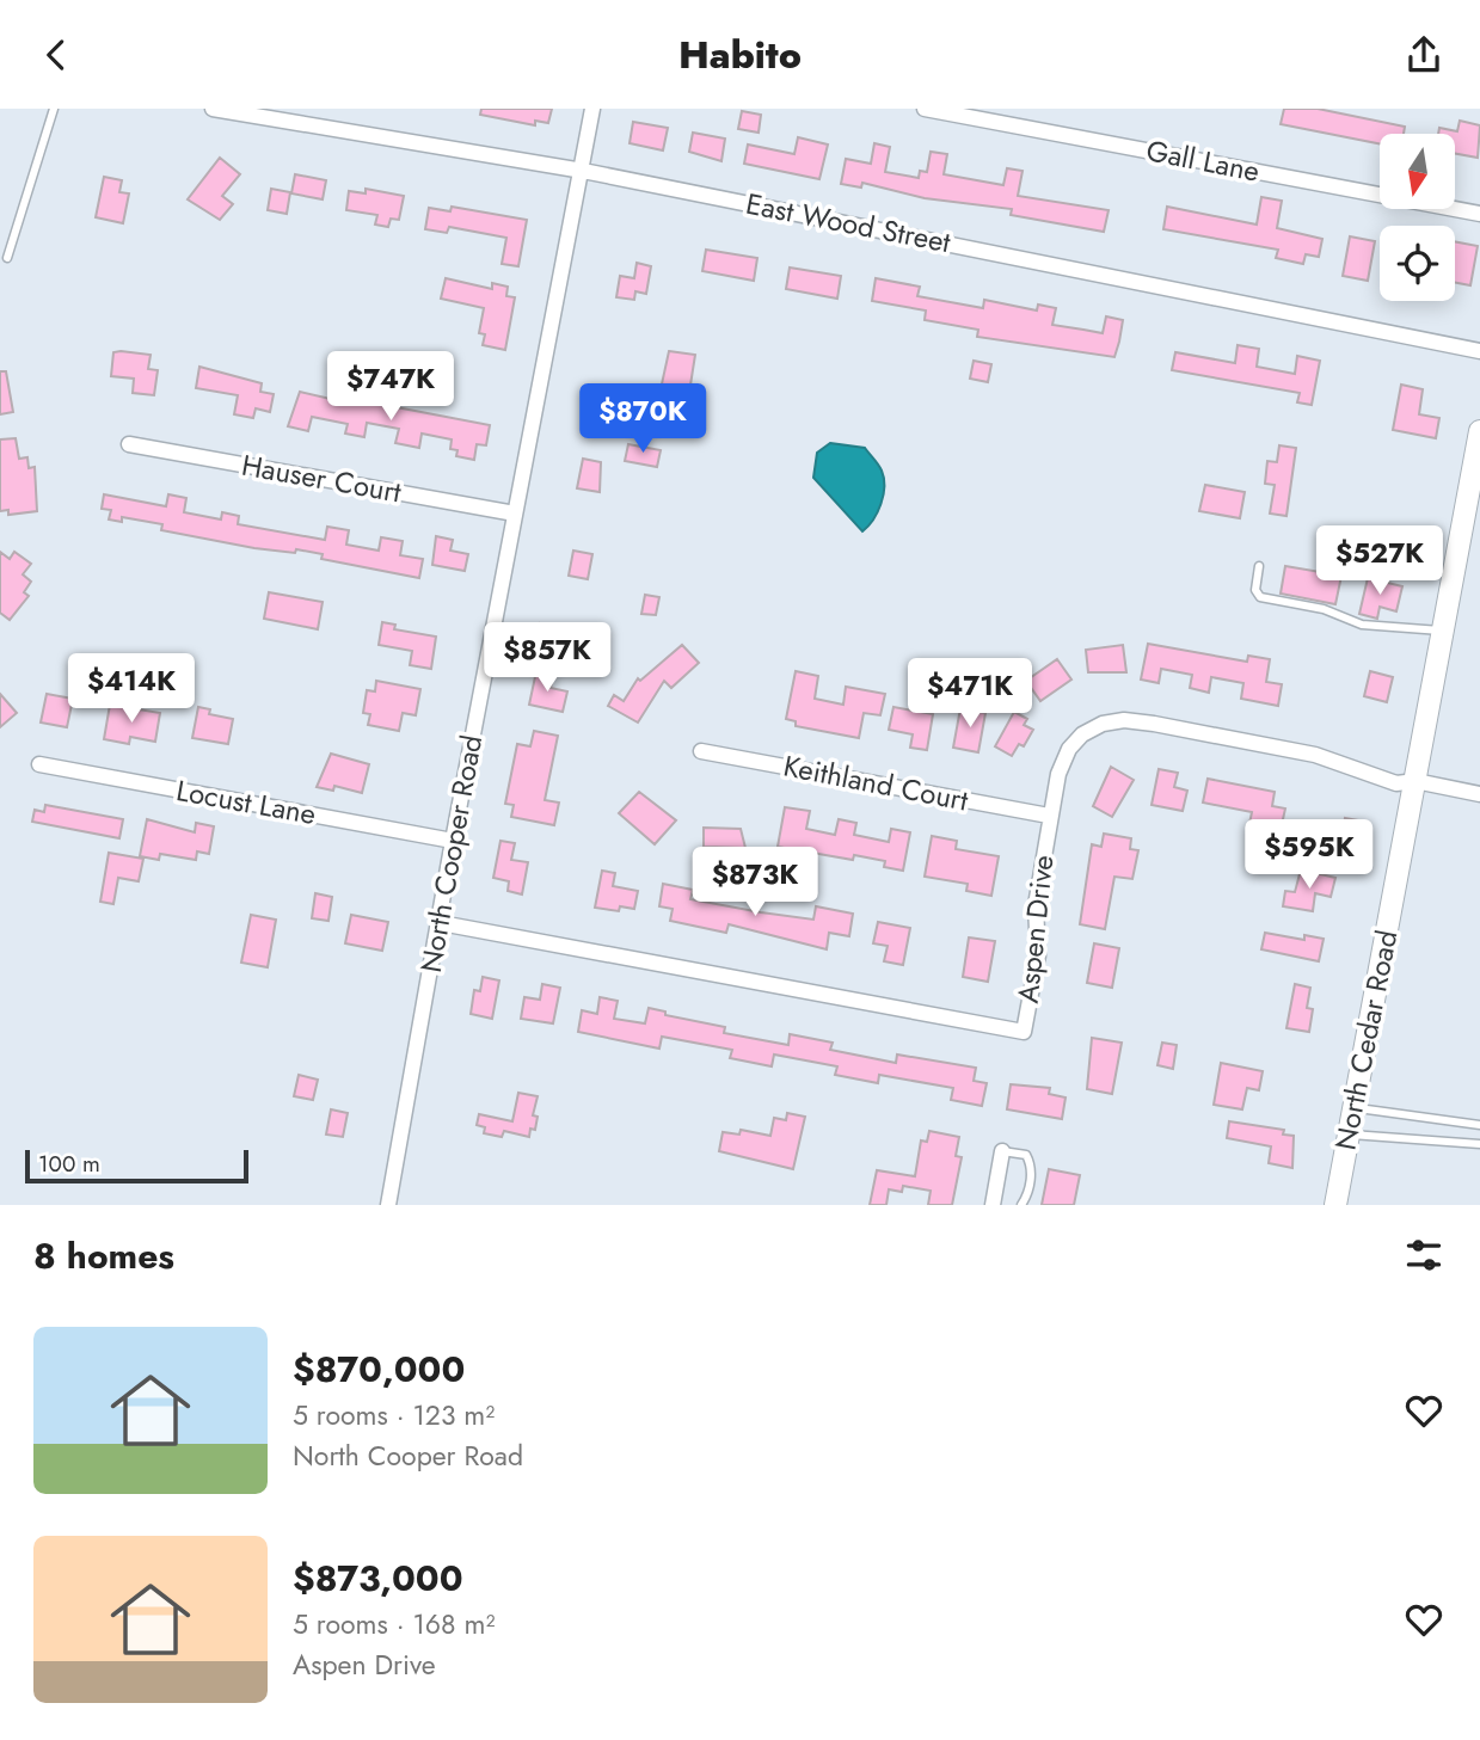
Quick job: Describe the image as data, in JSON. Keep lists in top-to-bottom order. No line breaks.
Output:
{"streets":{"street":["Gall Lane","East Wood Street","Hauser Court","Keithland Court","Locust Lane","North Cooper Road","Aspen Drive","North Cedar Road"]},"crossings":[["East Wood Street","North Cooper Road"],["Hauser Court","North Cooper Road"],["Keithland Court","Aspen Drive"],["Locust Lane","North Cooper Road"],["North Cooper Road","Aspen Drive"],["Aspen Drive","North Cedar Road"]],"scale_bar":"100 m","north":"bottom","page":{"header":"Habito","price":["$747K","$870K","$527K","$857K","$414K","$471K","$595K","$873K"],"scale":"100 m","heading":"8 homes","list":[{"name":"$870,000","note":"5 rooms · 123 m² · North Cooper Road"},{"name":"$873,000","note":"5 rooms · 168 m² · Aspen Drive"}]}}
